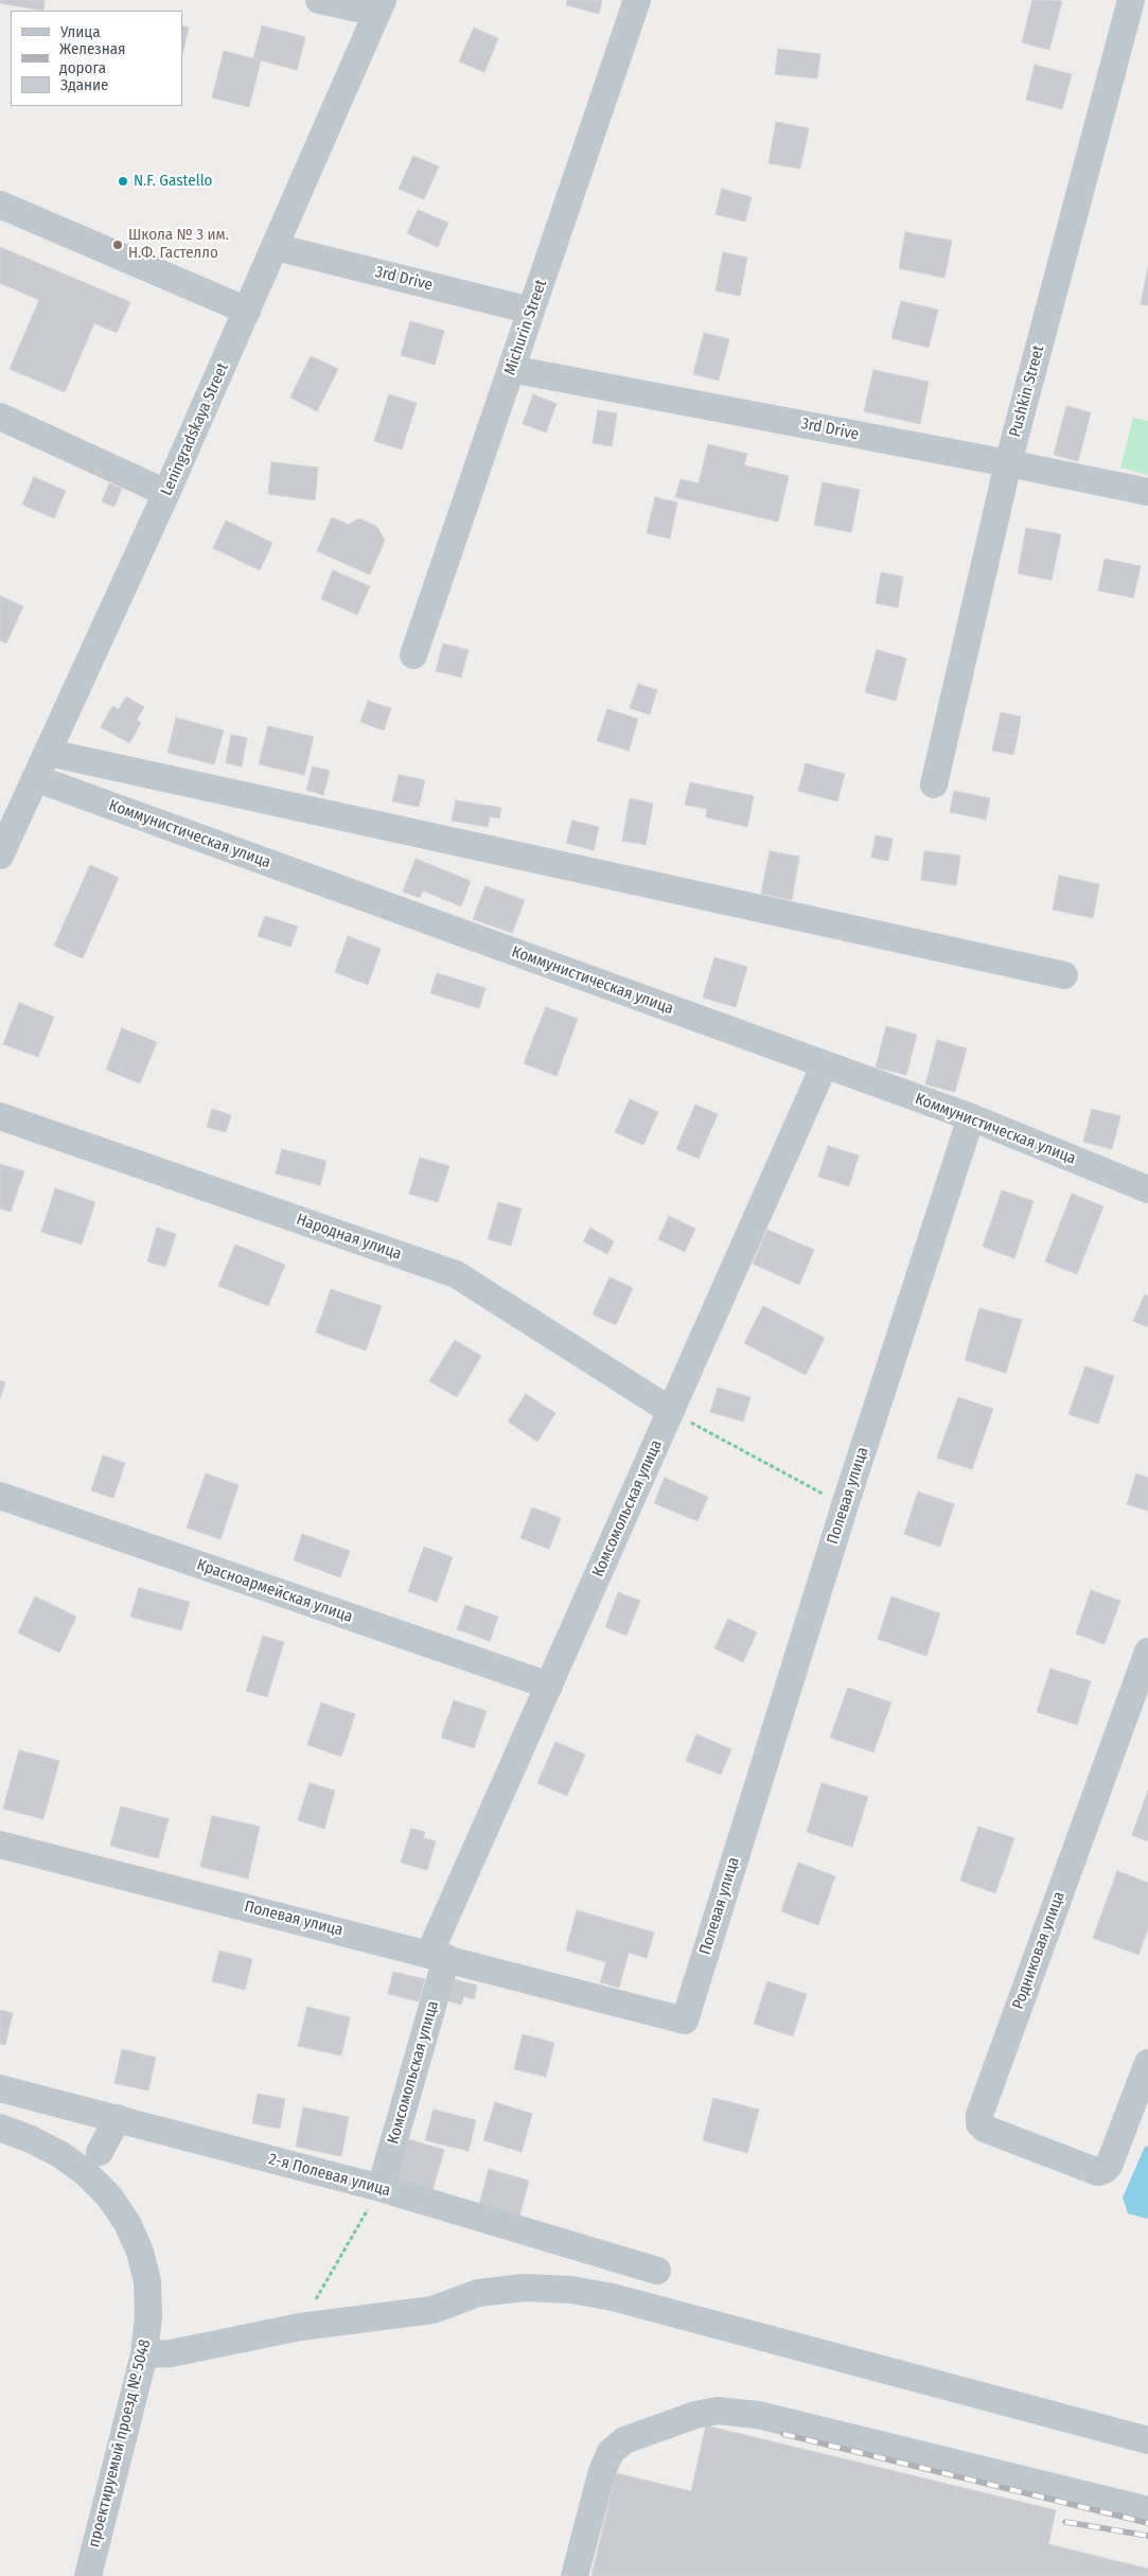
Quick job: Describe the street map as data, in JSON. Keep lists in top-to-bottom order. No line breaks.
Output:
{"streets":{"street":["3rd Drive","Michurin Street","Pushkin Street","Leningradskaya Street","Коммунистическая улица","Народная улица","Полевая улица","Комсомольская улица","Красноармейская улица","Родниковая улица","2-я Полевая улица","проектируемый проезд № 5048"]},"crossings":[["3rd Drive","Michurin Street"],["3rd Drive","Pushkin Street"],["3rd Drive","Leningradskaya Street"],["Leningradskaya Street","Коммунистическая улица"],["Коммунистическая улица","Полевая улица"],["Коммунистическая улица","Комсомольская улица"],["Народная улица","Комсомольская улица"],["Полевая улица","Комсомольская улица"],["Комсомольская улица","Красноармейская улица"],["Комсомольская улица","2-я Полевая улица"]],"places":["N.F. Gastello","Школа № 3 им. Н.Ф. Гастелло"],"legend":["Улица","Железная дорога","Здание"]}
